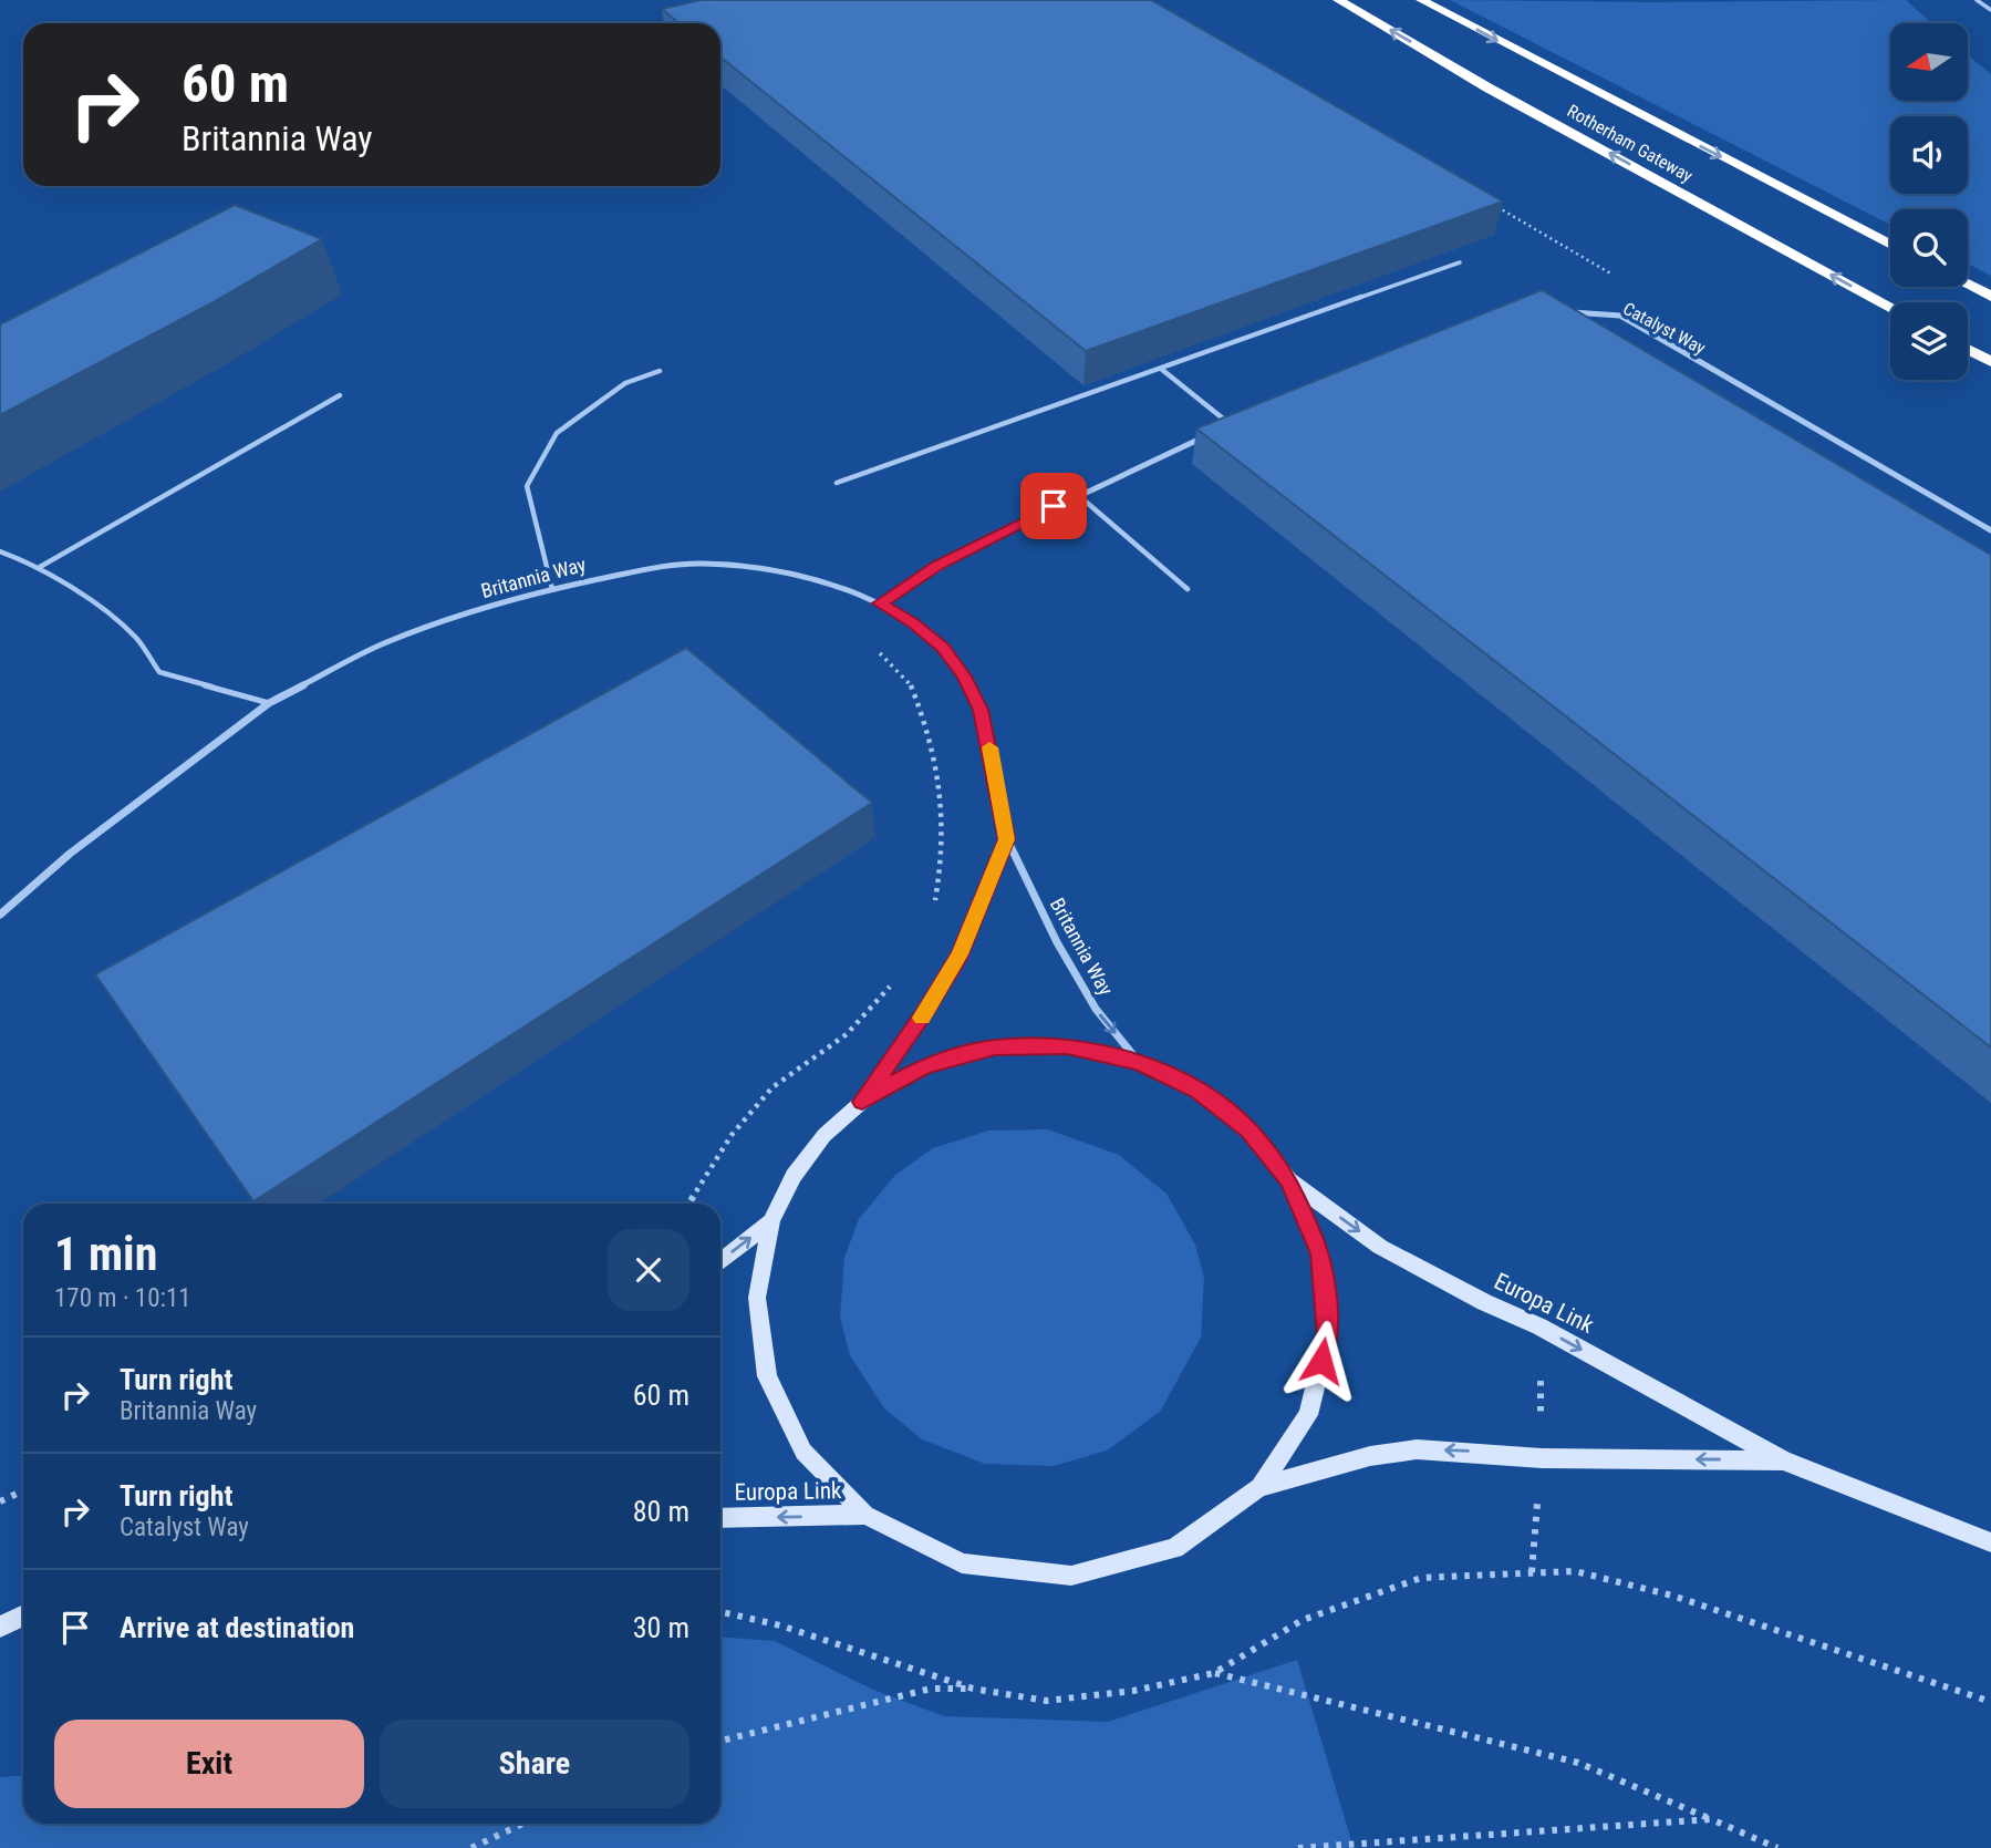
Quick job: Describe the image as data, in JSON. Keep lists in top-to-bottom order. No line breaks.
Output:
{"streets":{"highway":["Rotherham Gateway"],"street":["Catalyst Way","Britannia Way","Europa Link"]},"crossings":[["Britannia Way","Europa Link"]],"north":"left","page":{"turn":["60 m","Britannia Way"],"heading":["1 min","170 m · 10:11"],"list":[{"name":"Turn right","note":"Britannia Way","value":"60 m"},{"name":"Turn right","note":"Catalyst Way","value":"80 m"},{"name":"Arrive at destination","value":"30 m"}],"buttons":["Exit","Share"]}}
